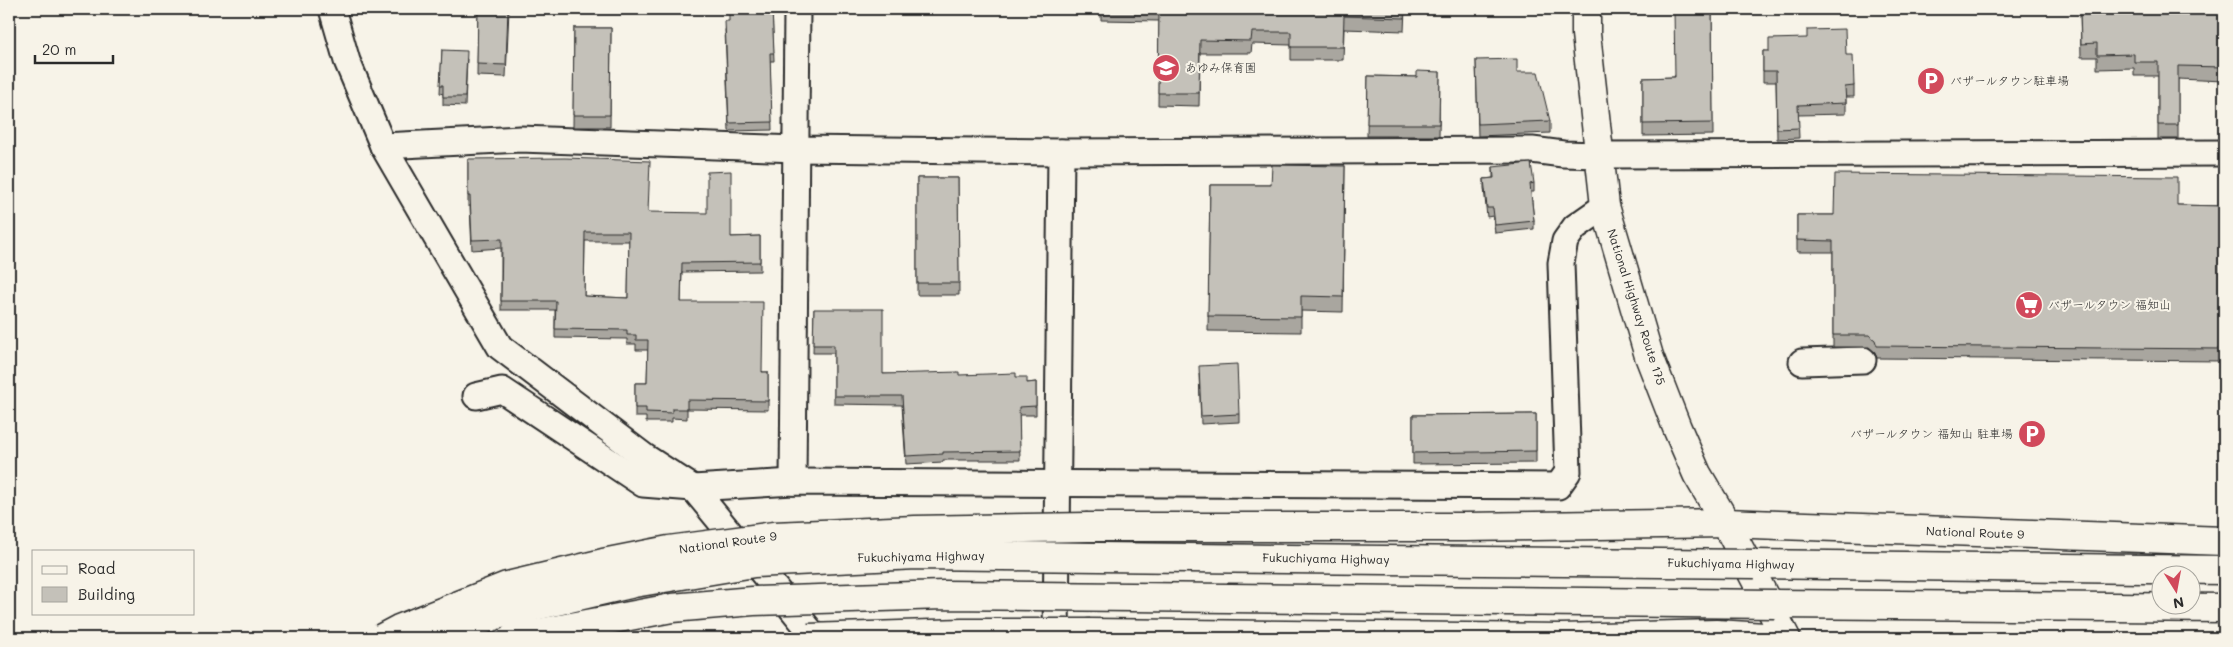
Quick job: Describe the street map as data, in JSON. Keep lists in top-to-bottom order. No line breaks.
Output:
{"streets":{"highway":["National Highway Route 175","National Route 9","Fukuchiyama Highway"]},"crossings":[["National Highway Route 175","National Route 9"]],"places":{"school or university":["あゆみ保育園"],"parking":["バザールタウン駐車場","バザールタウン 福知山 駐車場"],"supermarket":["バザールタウン 福知山"]},"legend":["Road","Building"],"scale_bar":"20 m","north":"bottom"}
